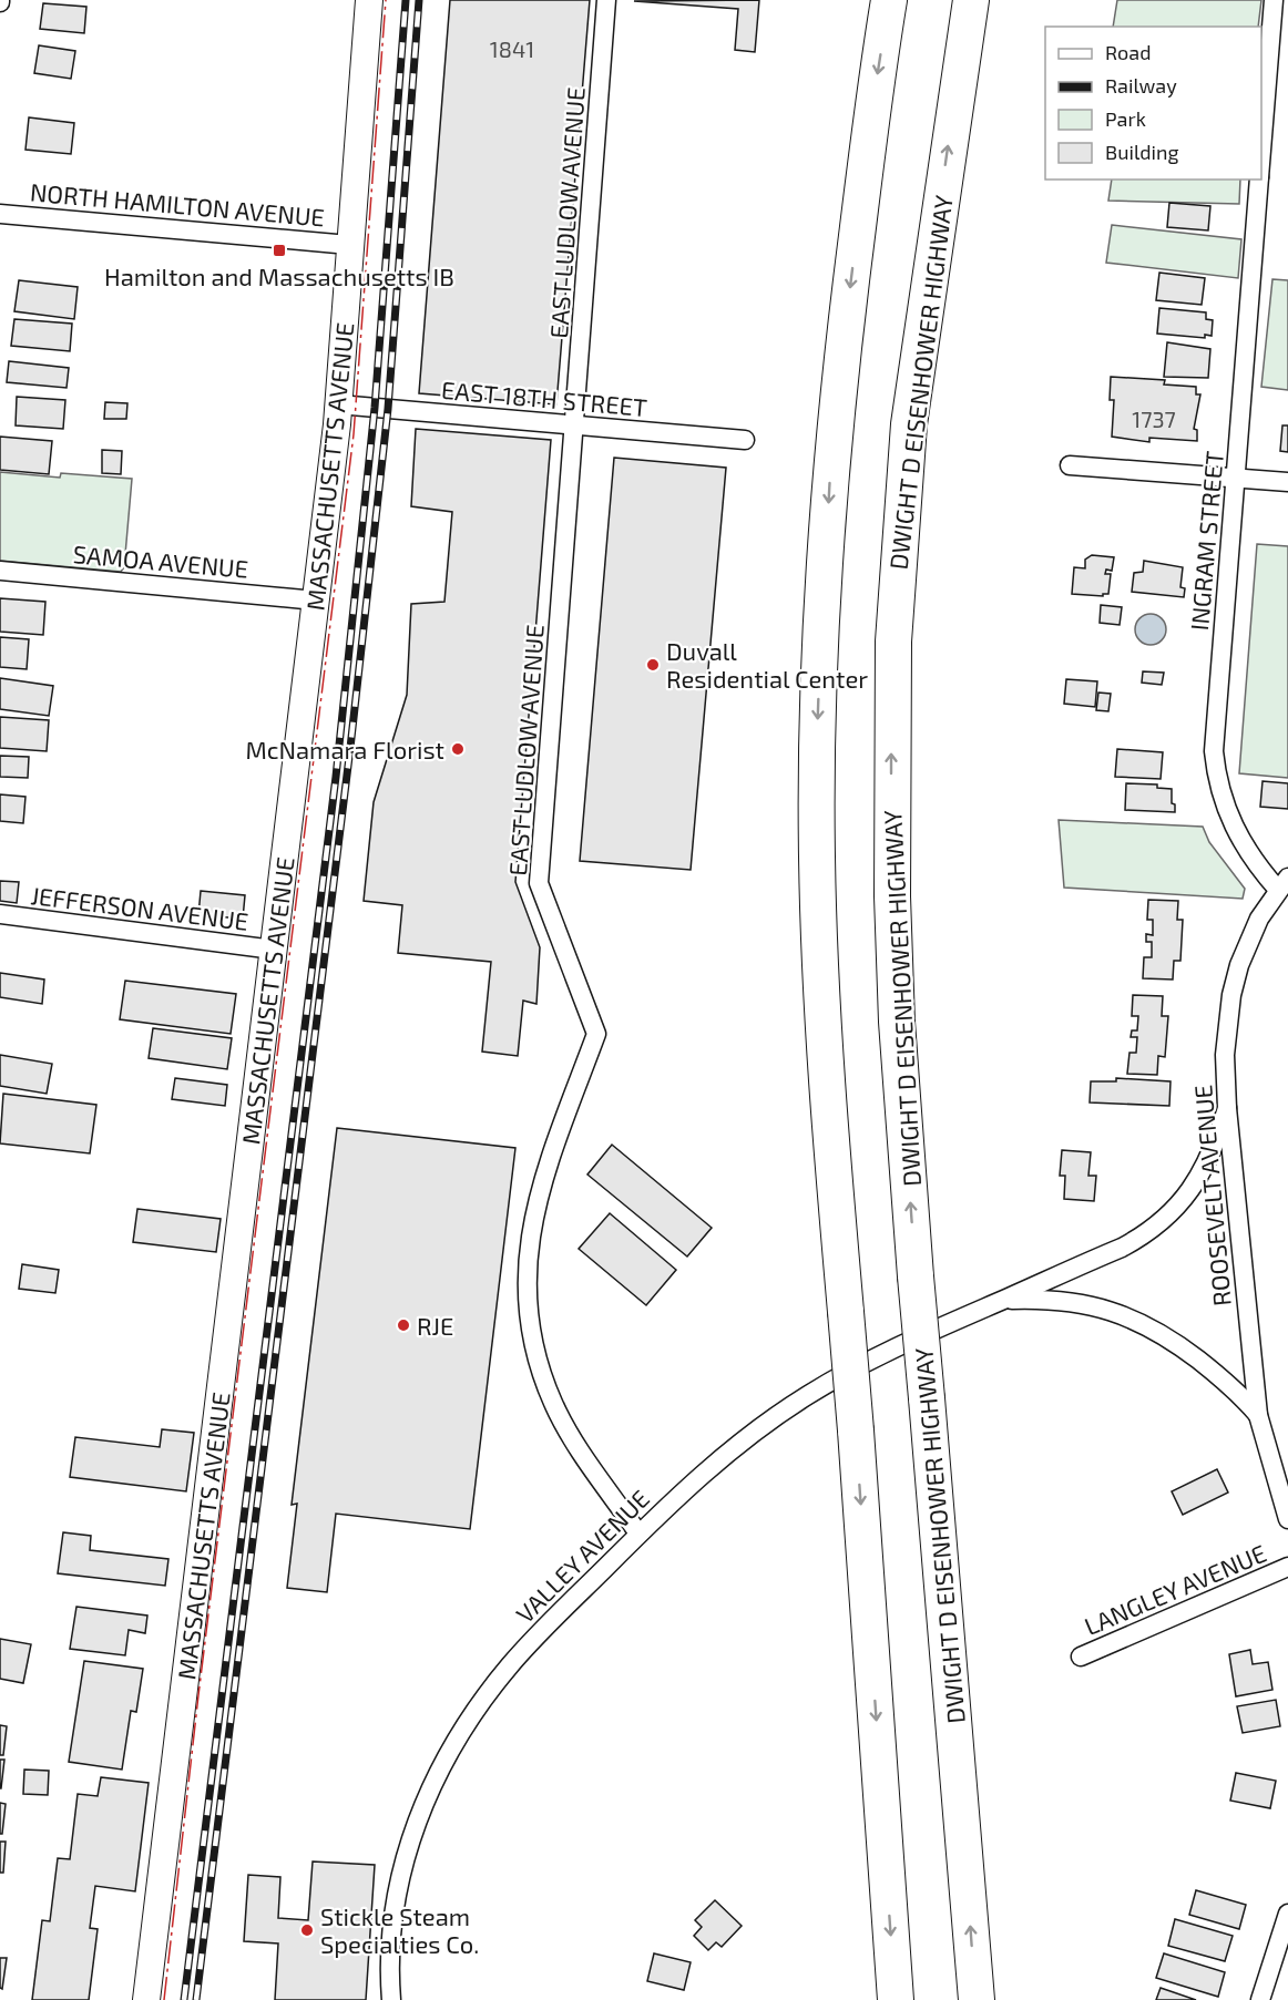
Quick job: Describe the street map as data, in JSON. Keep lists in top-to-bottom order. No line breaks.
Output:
{"streets":{"highway":["DWIGHT D EISENHOWER HIGHWAY"],"street":["NORTH HAMILTON AVENUE","EAST LUDLOW AVENUE","EAST 18TH STREET","MASSACHUSETTS AVENUE","INGRAM STREET","SAMOA AVENUE","JEFFERSON AVENUE","ROOSEVELT AVENUE","VALLEY AVENUE","LANGLEY AVENUE"]},"crossings":[["NORTH HAMILTON AVENUE","MASSACHUSETTS AVENUE"],["EAST LUDLOW AVENUE","EAST 18TH STREET"],["EAST LUDLOW AVENUE","VALLEY AVENUE"],["EAST 18TH STREET","MASSACHUSETTS AVENUE"],["MASSACHUSETTS AVENUE","SAMOA AVENUE"],["MASSACHUSETTS AVENUE","JEFFERSON AVENUE"],["INGRAM STREET","ROOSEVELT AVENUE"],["ROOSEVELT AVENUE","VALLEY AVENUE"]],"places":{"transit":["Hamilton and Massachusetts IB"],"other":["Duvall Residential Center","McNamara Florist","RJE","Stickle Steam Specialties Co."]},"house_numbers":["1841","1737"],"legend":["Road","Railway","Park","Building"]}
